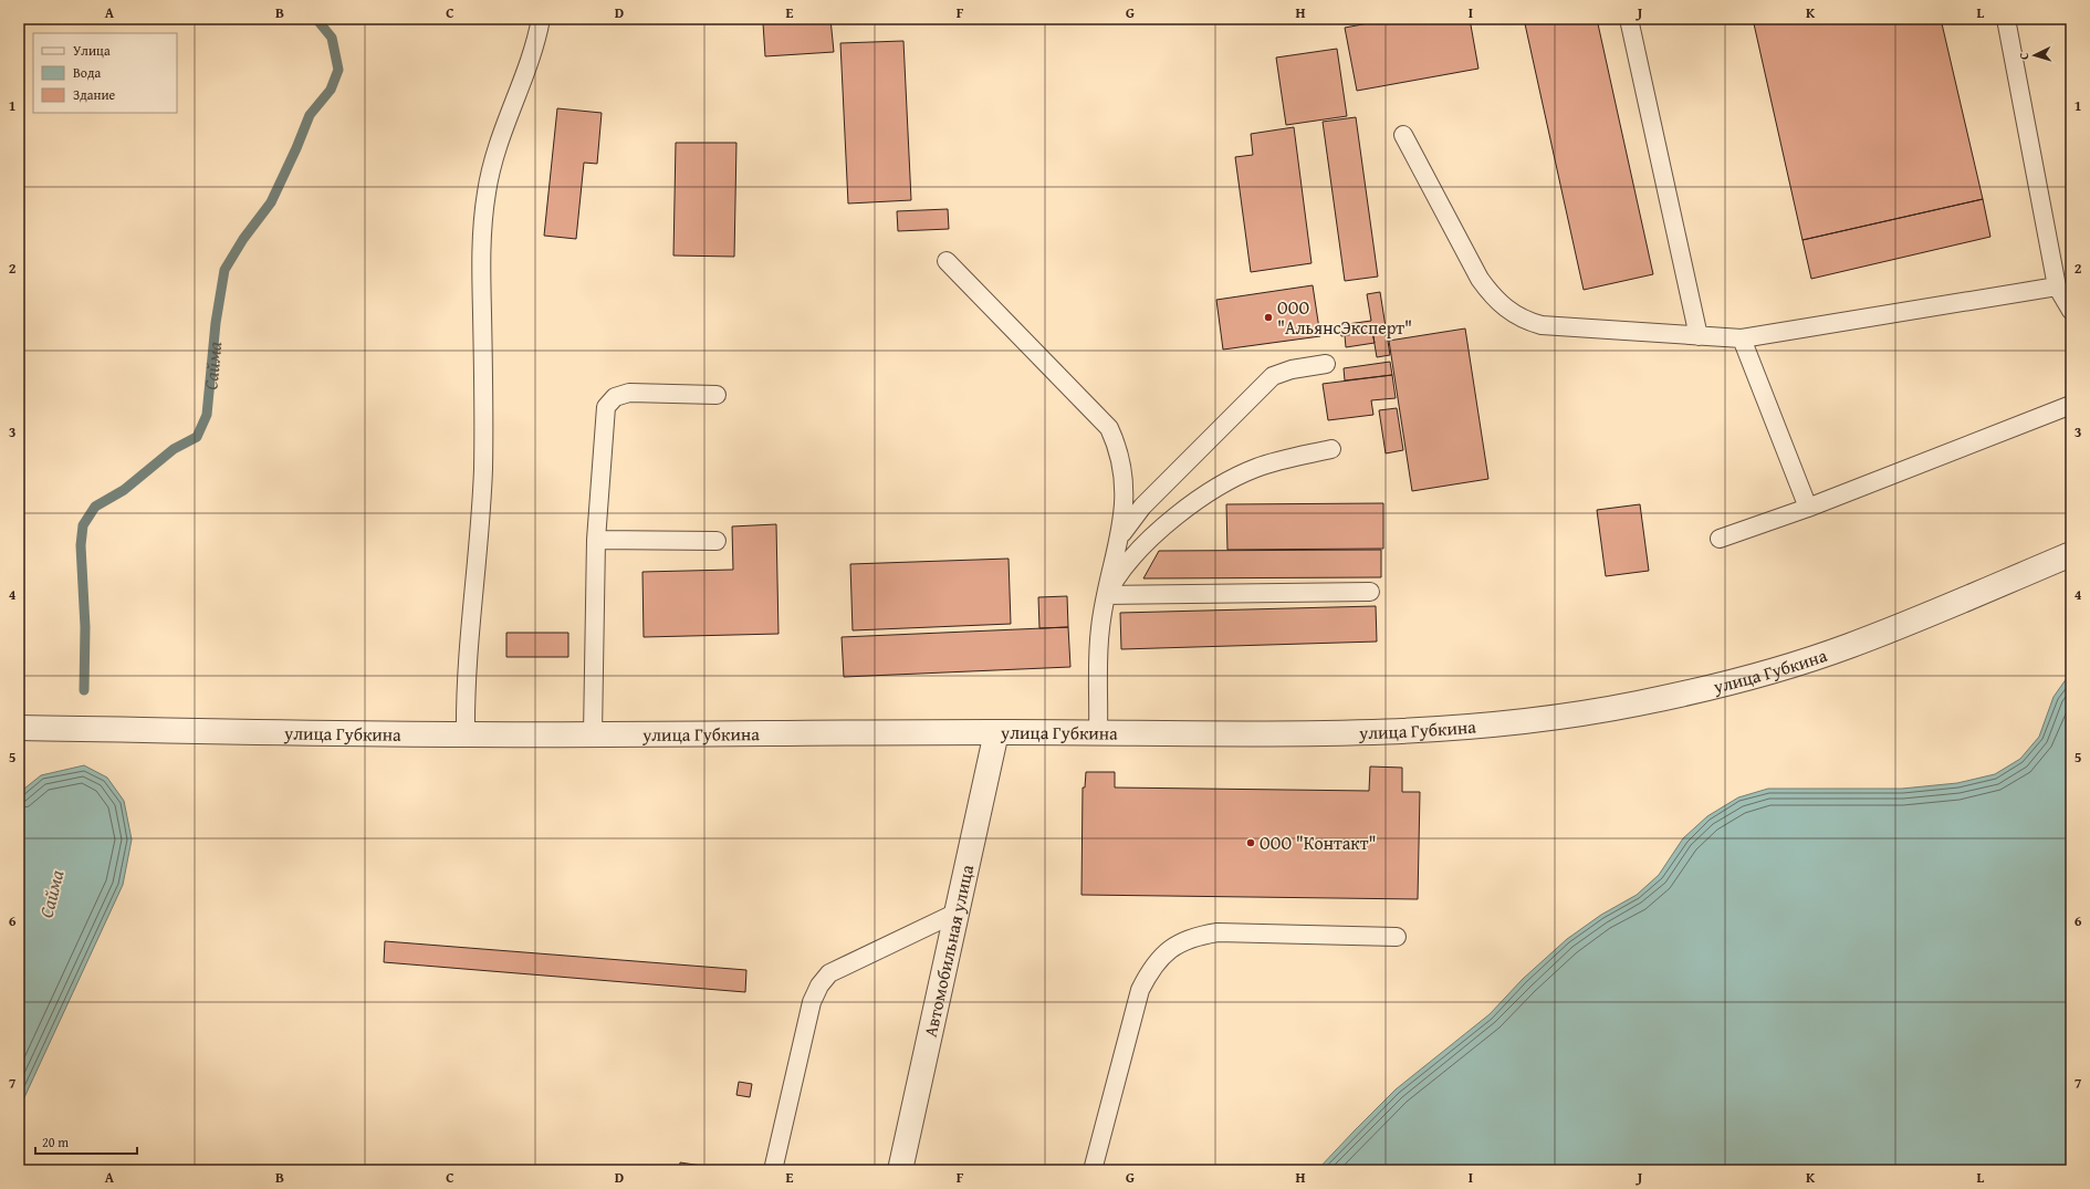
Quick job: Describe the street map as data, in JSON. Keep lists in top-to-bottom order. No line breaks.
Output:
{"streets":{"street":["улица Губкина","Автомобильная улица"]},"crossings":[["улица Губкина","Автомобильная улица"]],"water":["Сайма"],"places":["ООО \"АльянсЭксперт\"","ООО \"Контакт\""],"legend":["Улица","Вода","Здание"],"scale_bar":"20 m","north":"left","grid":{"columns":["A","B","C","D","E","F","G","H","I","J","K","L"],"rows":["1","2","3","4","5","6","7"]}}
